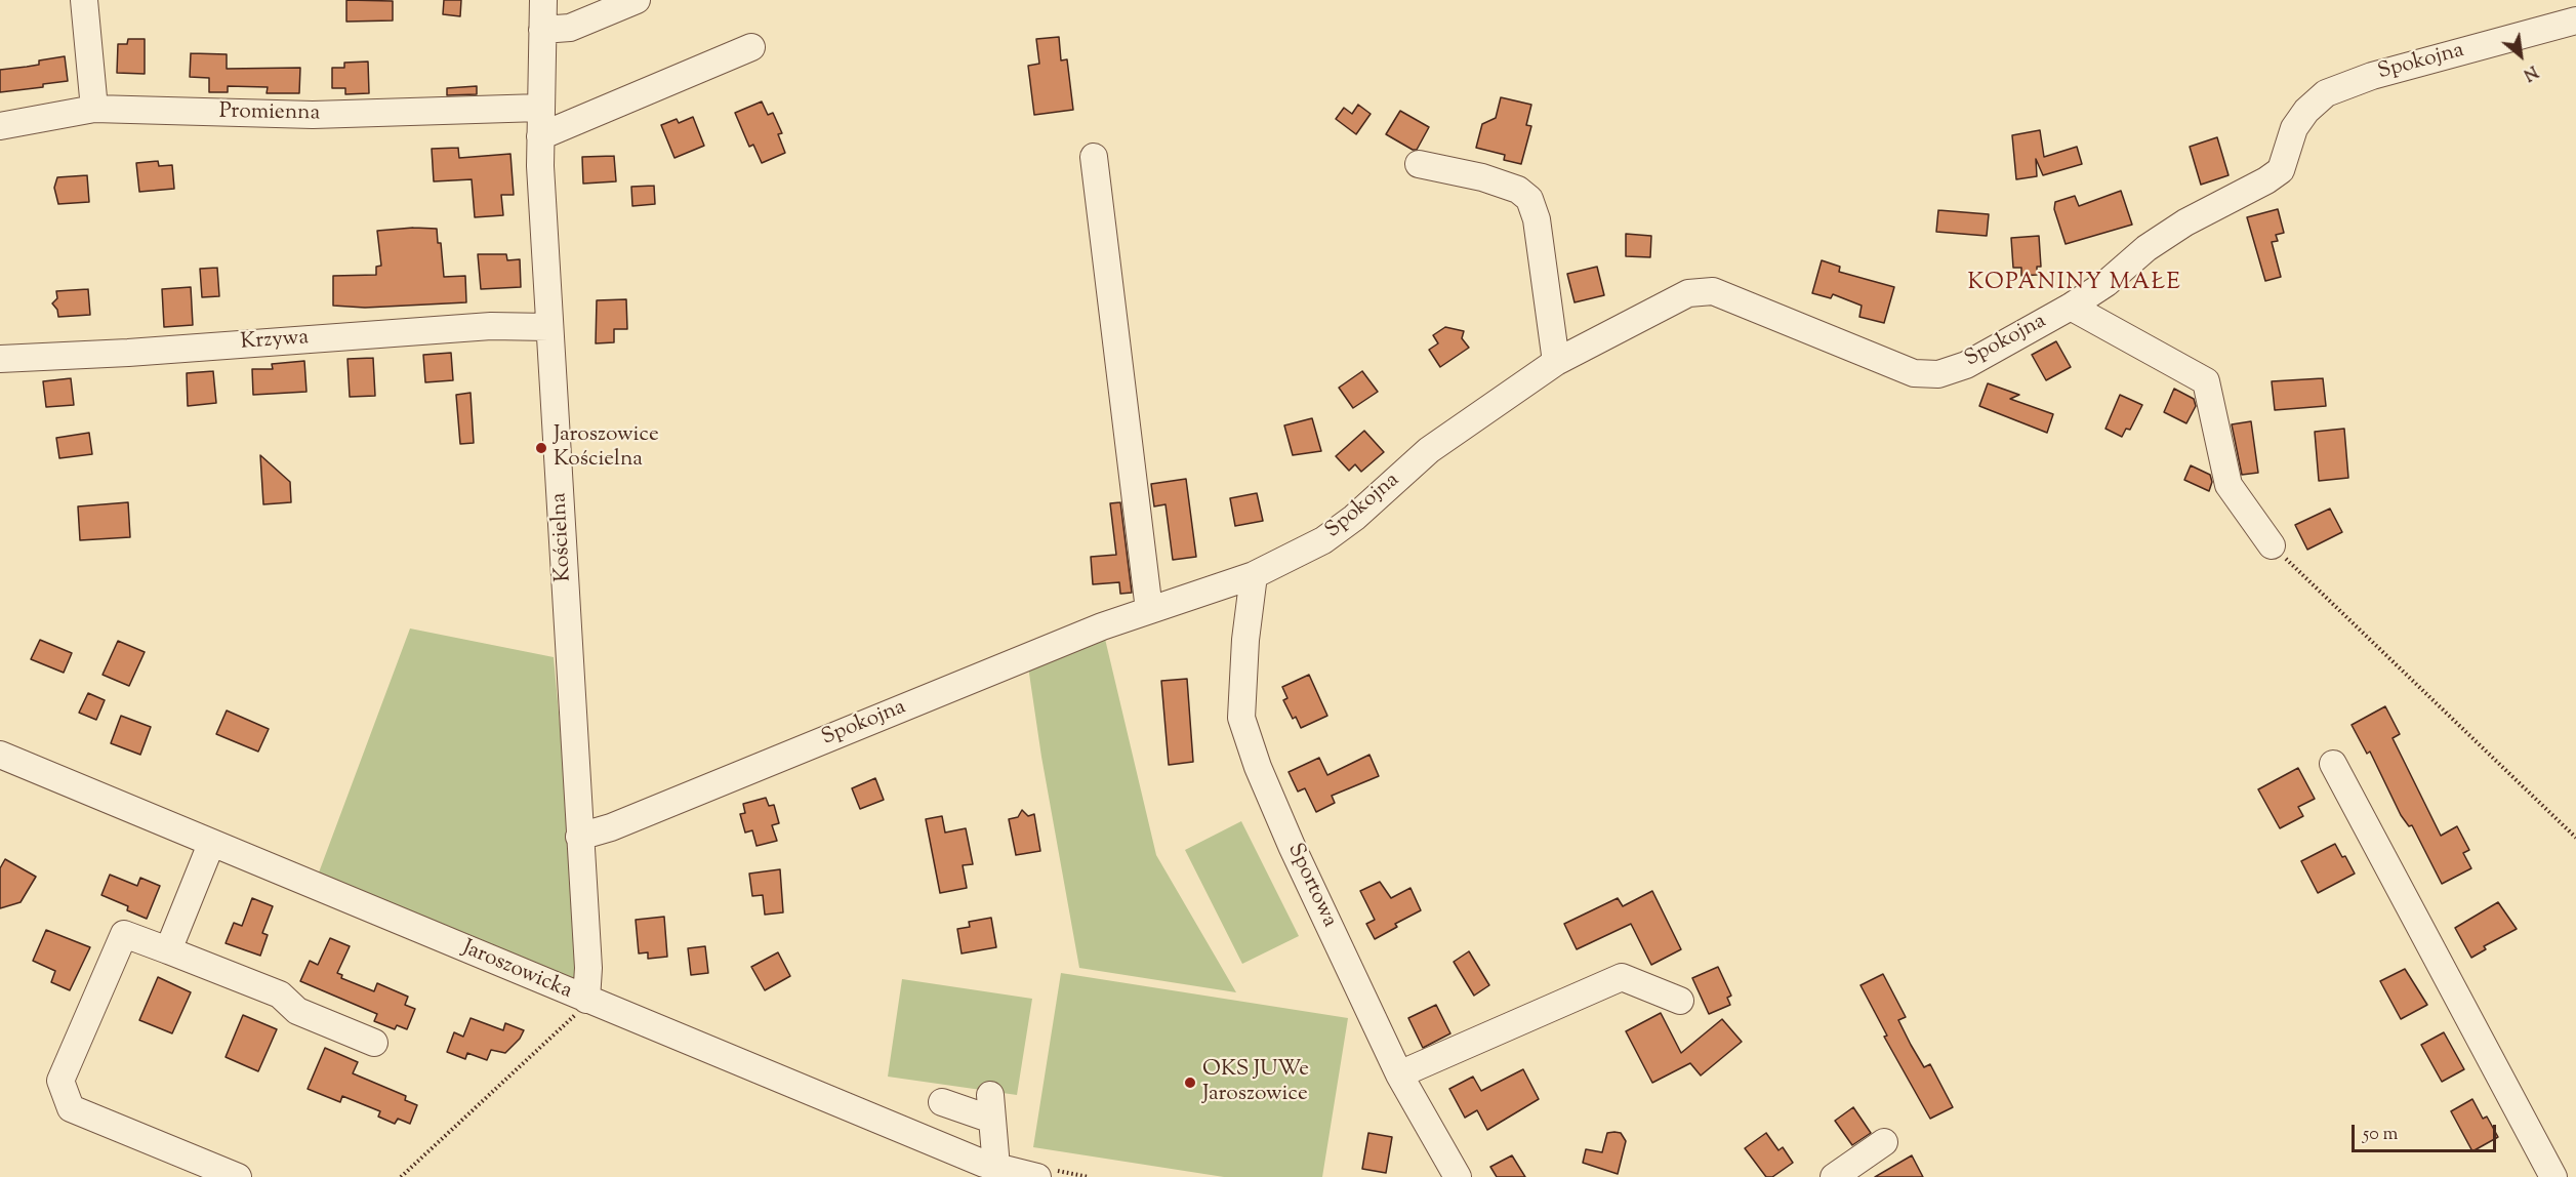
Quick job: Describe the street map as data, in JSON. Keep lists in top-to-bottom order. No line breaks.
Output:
{"streets":{"street":["Spokojna","Promienna","Krzywa","Kościelna","Sportowa","Jaroszowicka"]},"crossings":[["Spokojna","Kościelna"],["Spokojna","Sportowa"],["Promienna","Kościelna"],["Krzywa","Kościelna"],["Kościelna","Jaroszowicka"]],"districts":["KOPANINY MAŁE"],"places":["Jaroszowice Kościelna","OKS JUWe Jaroszowice"],"scale_bar":"50 m","north":"bottom right"}
